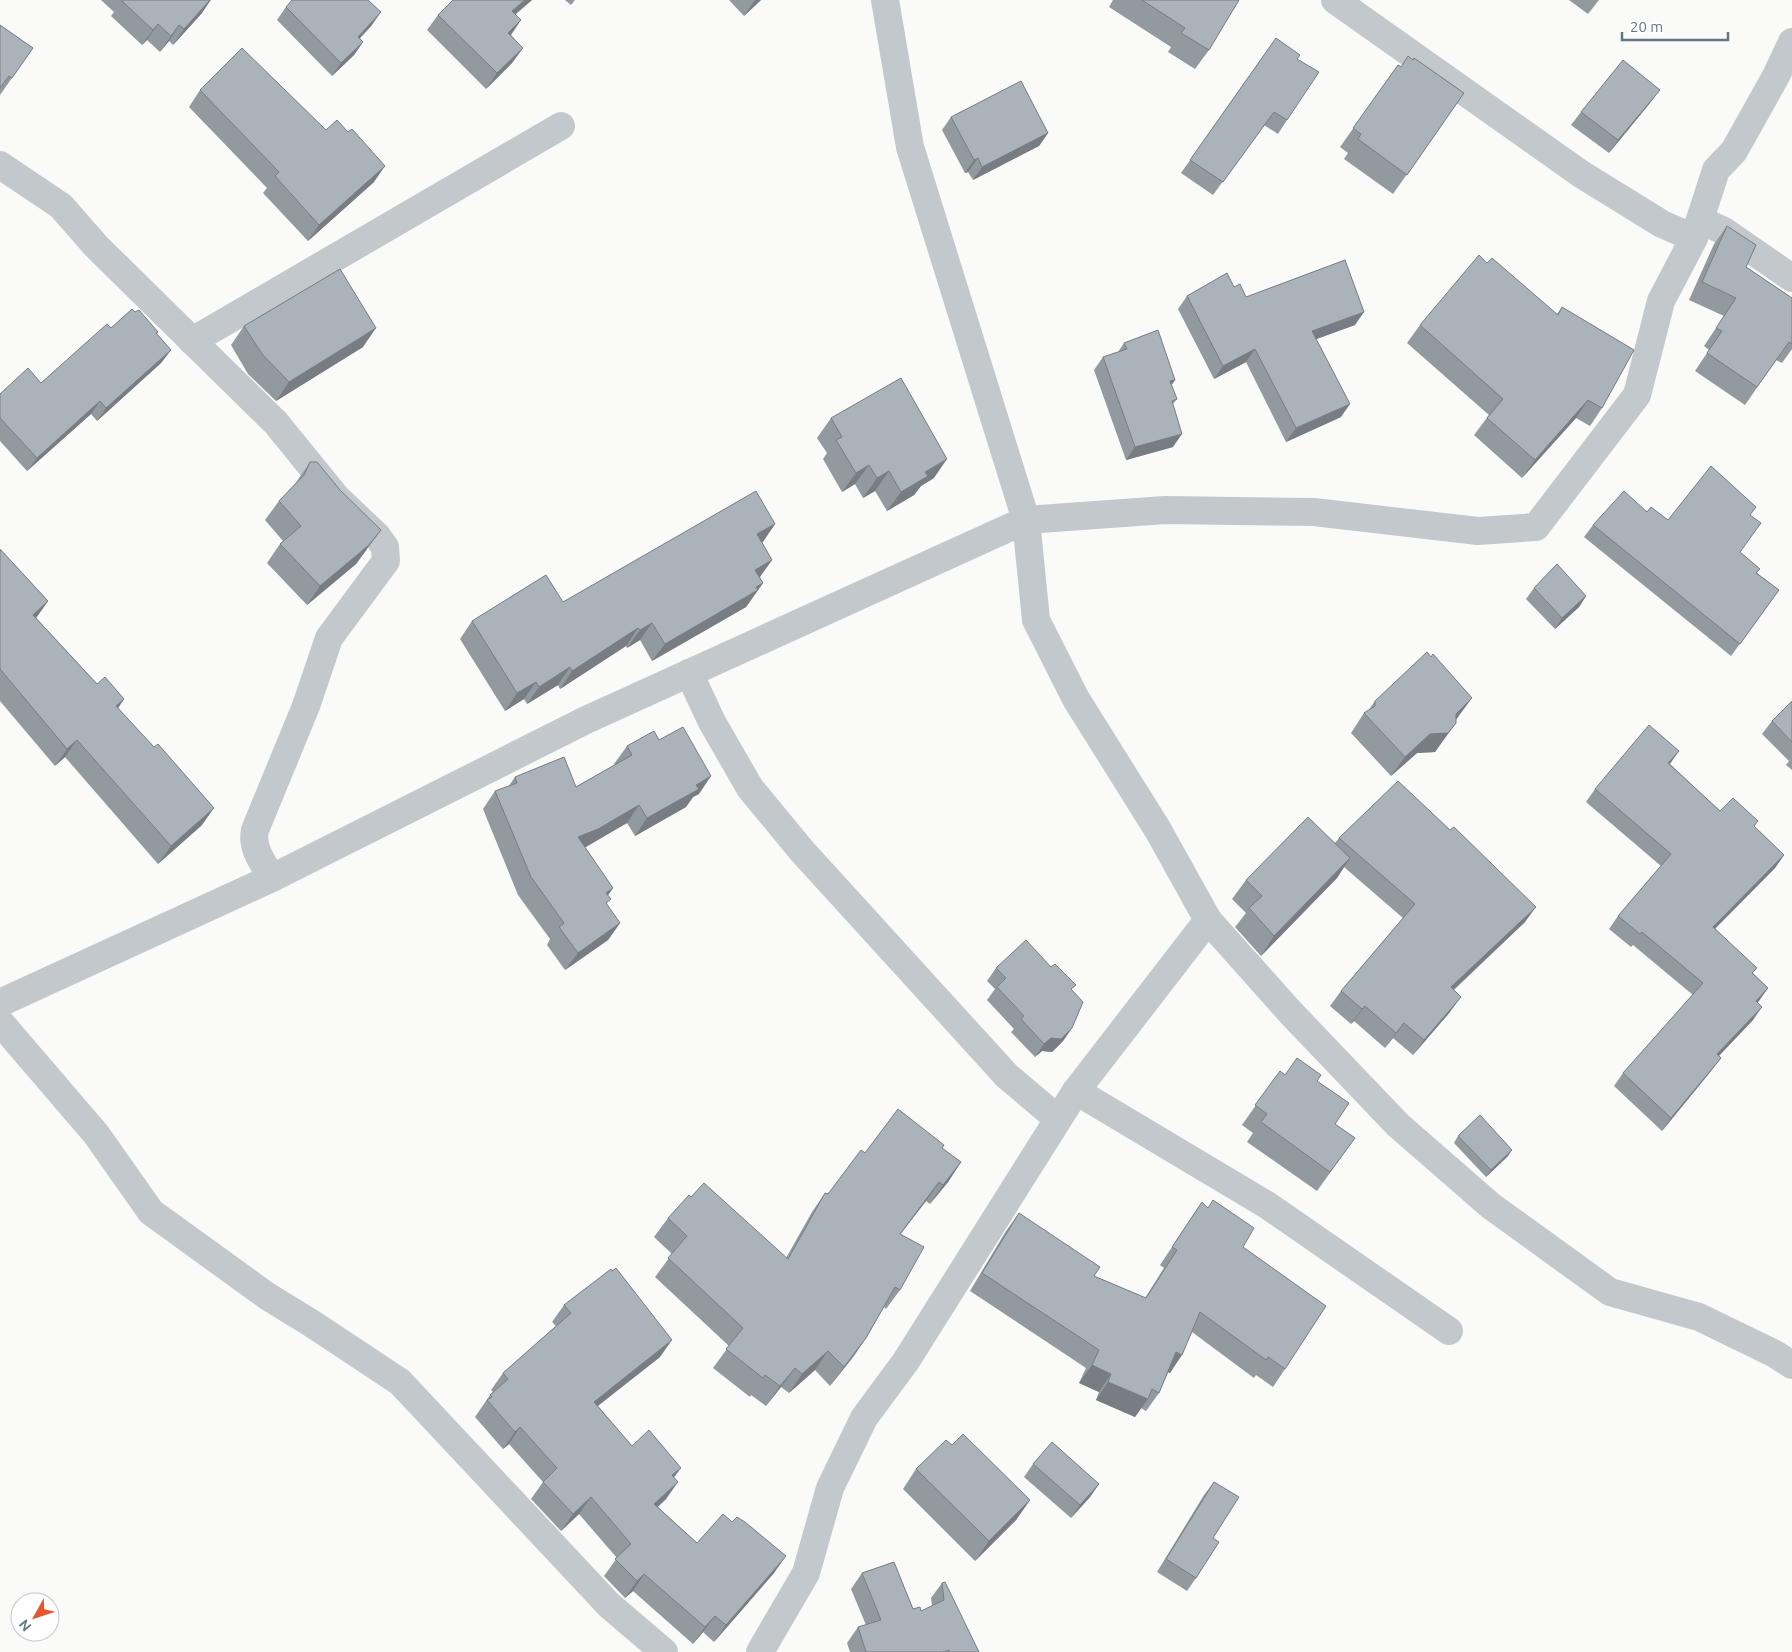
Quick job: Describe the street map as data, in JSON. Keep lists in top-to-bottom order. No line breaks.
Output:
{"scale_bar":"20 m","north":"bottom left"}
